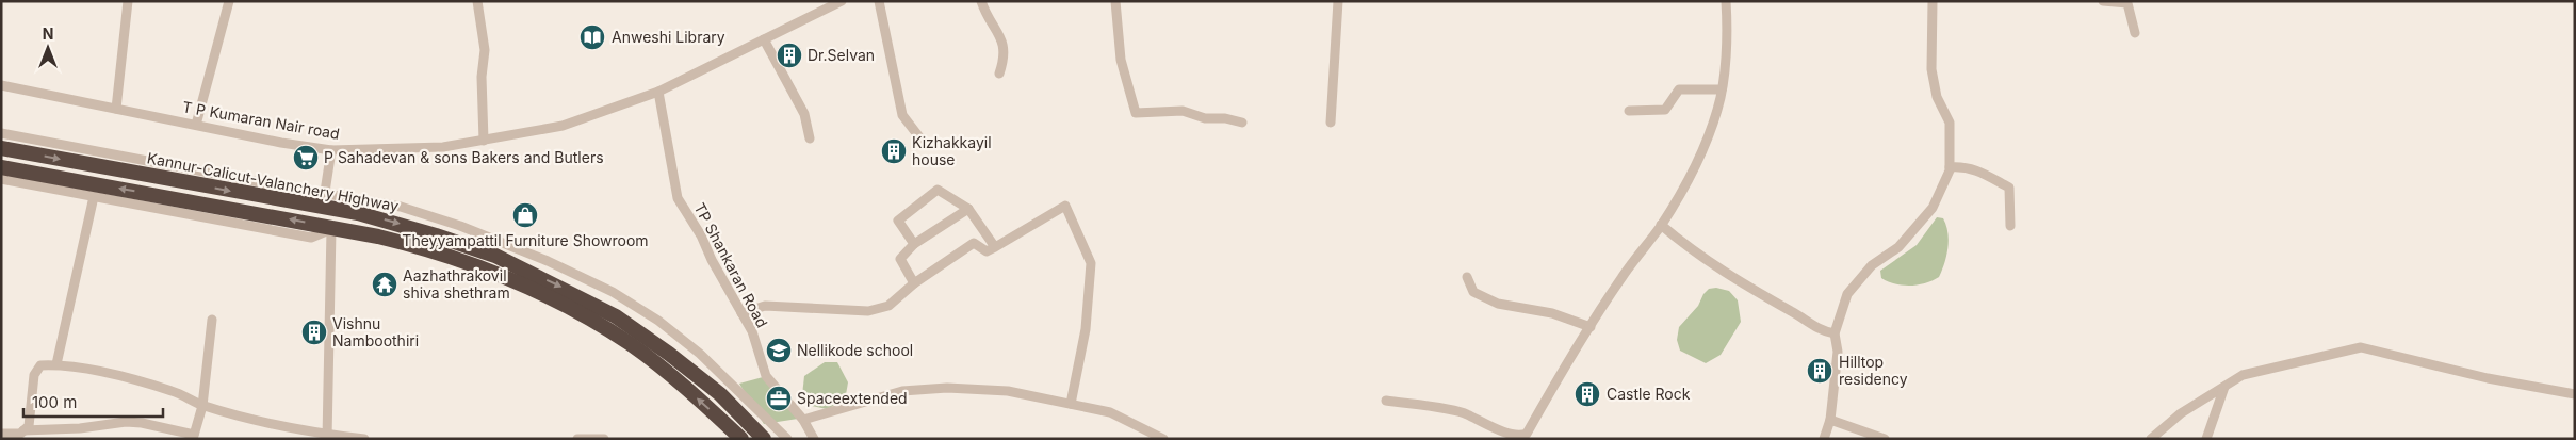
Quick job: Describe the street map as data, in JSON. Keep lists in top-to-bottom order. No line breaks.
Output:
{"streets":{"highway":["Kannur-Calicut-Valanchery Highway"],"street":["T P Kumaran Nair road","TP Shankaran Road"]},"crossings":[["T P Kumaran Nair road","TP Shankaran Road"]],"places":{"library":["Anweshi Library"],"building":["Dr.Selvan","Kizhakkayil house","Vishnu Namboothiri","Hilltop residency","Castle Rock"],"supermarket":["P Sahadevan & sons Bakers and Butlers"],"shop":["Theyyampattil Furniture Showroom"],"temple":["Aazhathrakovil shiva shethram"],"school or university":["Nellikode school"],"office":["Spaceextended"]},"scale_bar":"100 m","north":"top"}
